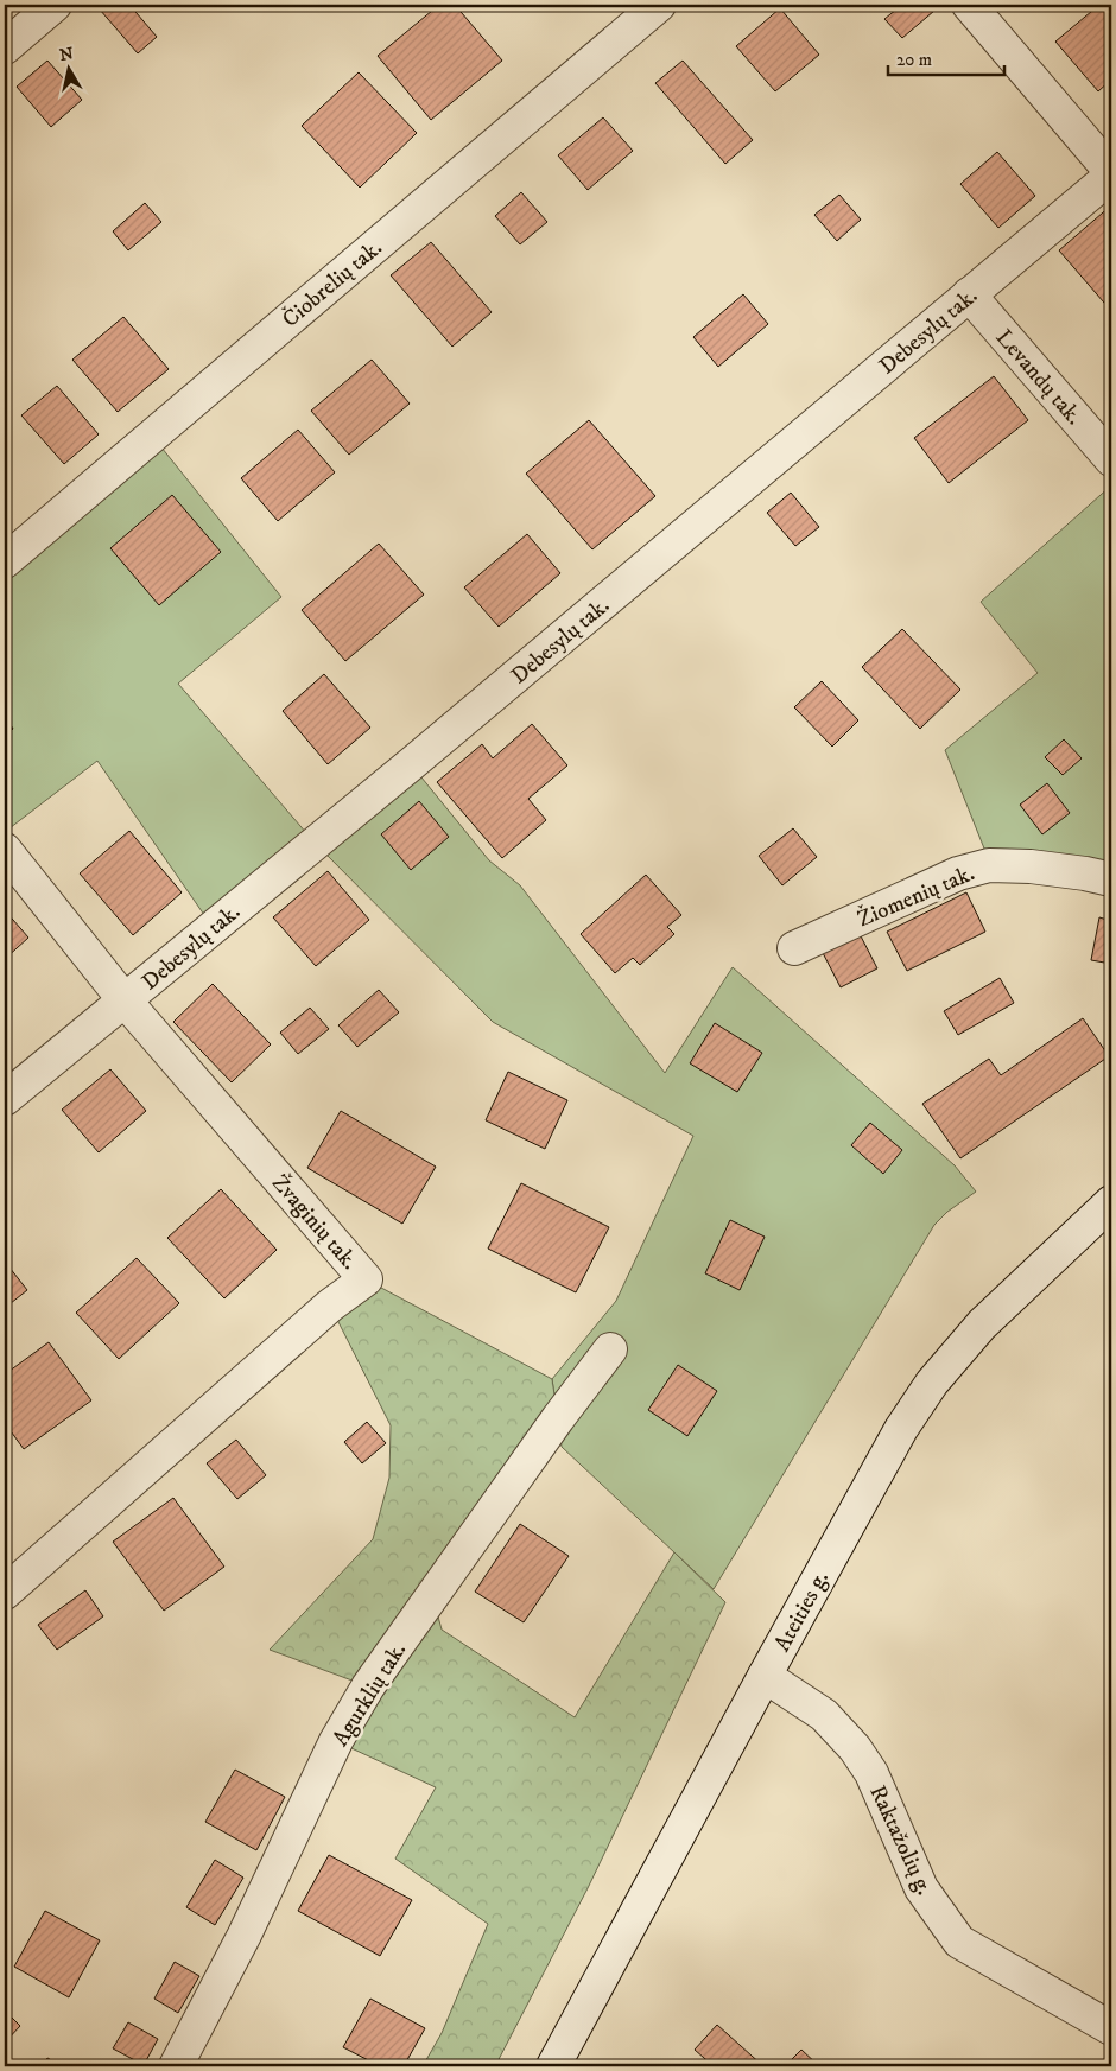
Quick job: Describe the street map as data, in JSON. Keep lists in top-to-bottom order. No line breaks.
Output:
{"streets":{"street":["Čiobrelių tak.","Debesylų tak.","Levandų tak.","Žiomenių tak.","Žvaginių tak.","Ateities g.","Agurklių tak.","Raktažolių g."]},"crossings":[["Debesylų tak.","Levandų tak."],["Debesylų tak.","Žvaginių tak."],["Ateities g.","Raktažolių g."]],"scale_bar":"20 m","north":"top"}
